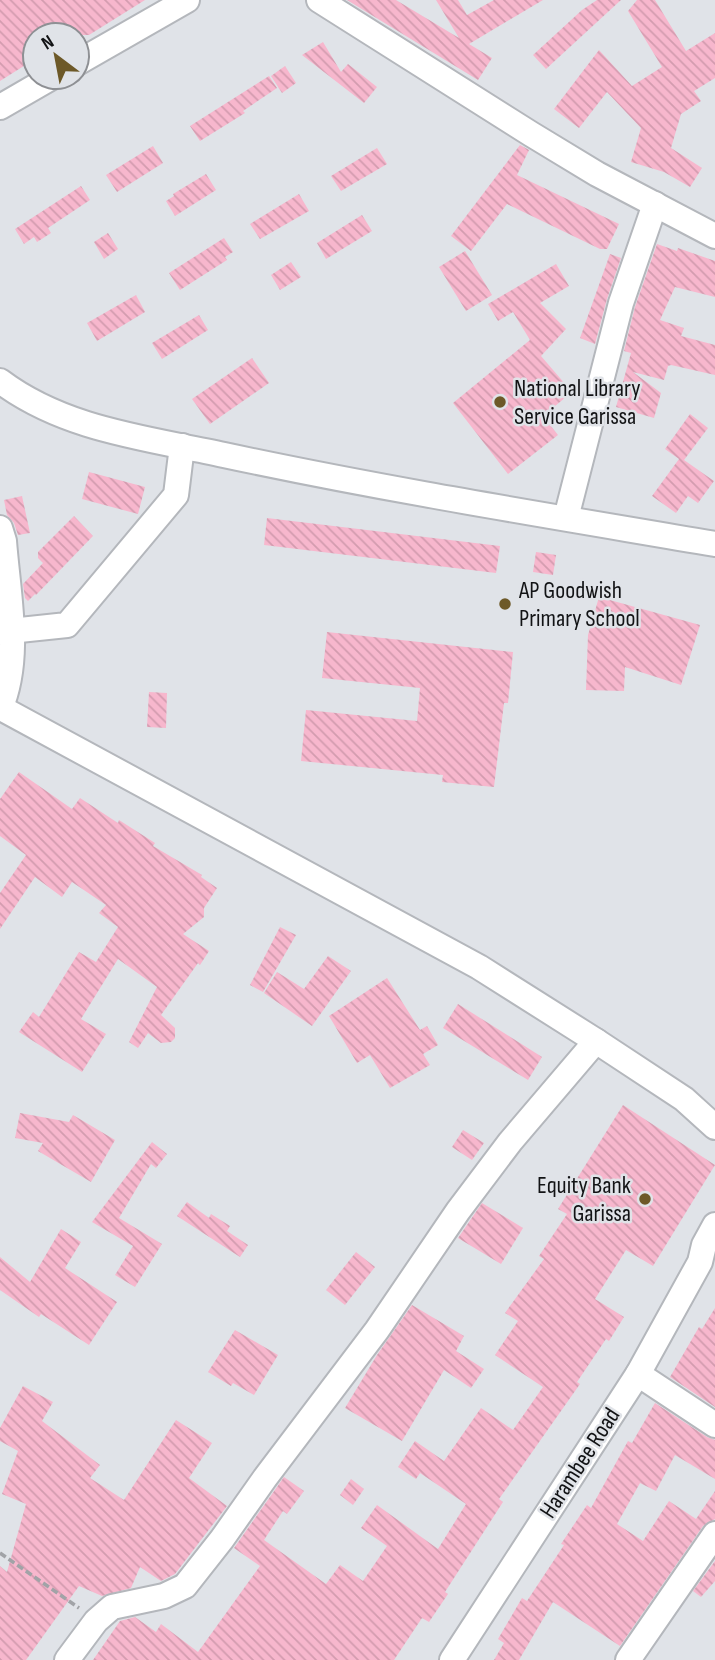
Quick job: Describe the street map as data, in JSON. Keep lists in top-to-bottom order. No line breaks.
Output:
{"streets":{"street":["Harambee Road"]},"places":["National Library Service Garissa","AP Goodwish Primary School","Equity Bank Garissa"],"north":"top left"}
